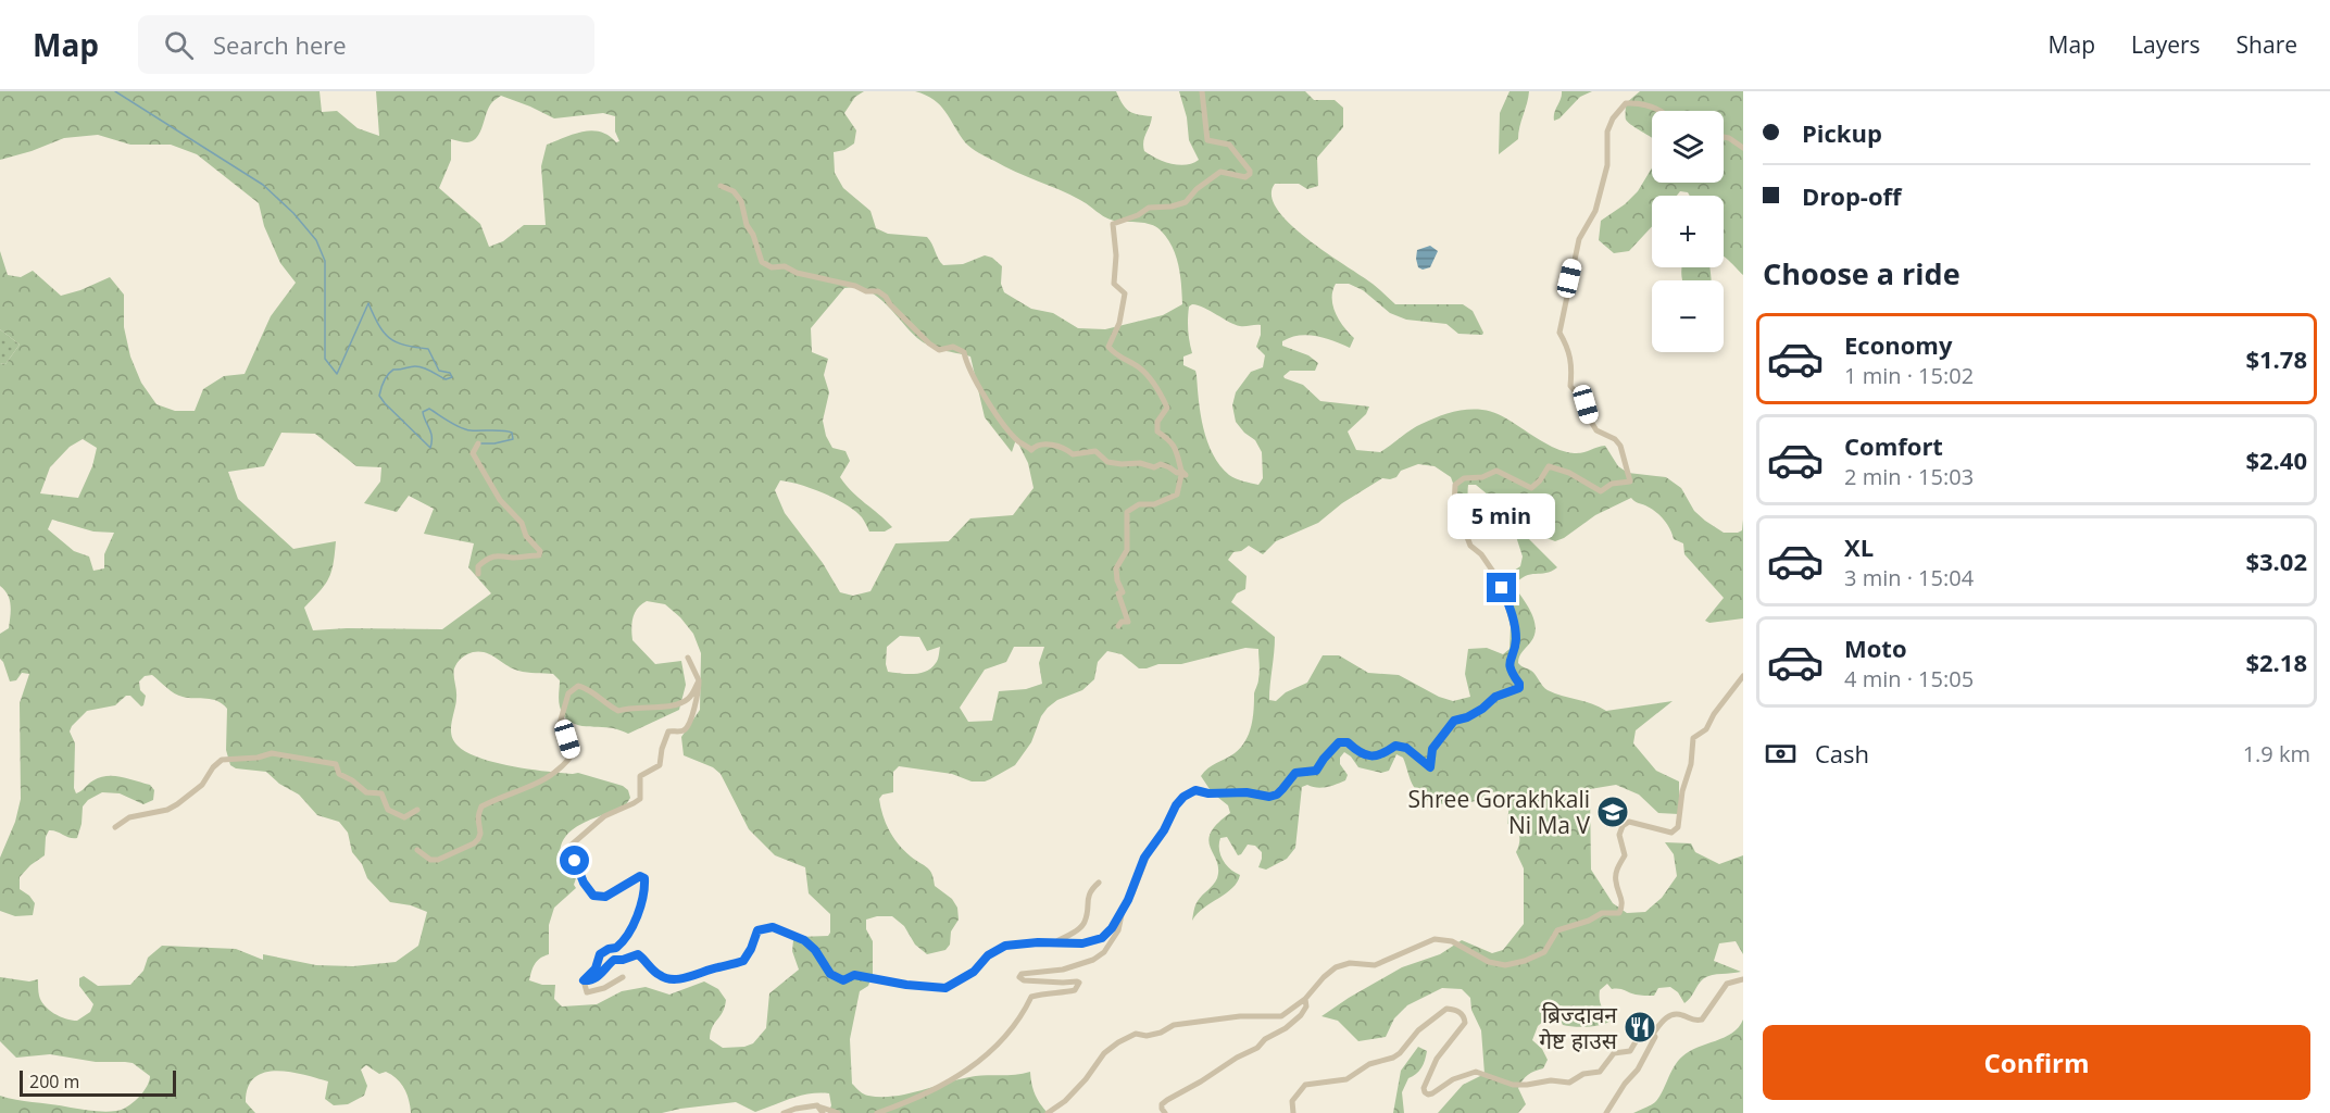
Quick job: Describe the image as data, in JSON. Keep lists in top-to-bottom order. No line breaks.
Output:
{"places":{"school or university":["Shree Gorakhkali Ni Ma V"],"restaurant":["ब्रिज्दावन गेष्ट हाउस"]},"scale_bar":"200 m","page":{"header":"Map","search":"Search here","nav":["Map","Layers","Share"],"banner":["Pickup","Drop-off"],"map_buttons":["+","−"],"heading":"Choose a ride","list":[{"name":"Economy","note":"1 min · 15:02","value":"$1.78"},{"name":"Comfort","note":"2 min · 15:03","value":"$2.40"},{"name":"XL","note":"3 min · 15:04","value":"$3.02"},{"name":"Moto","note":"4 min · 15:05","value":"$2.18"}],"bubble":"5 min","pay":["Cash","1.9 km"],"buttons":"Confirm","scale":"200 m"}}
